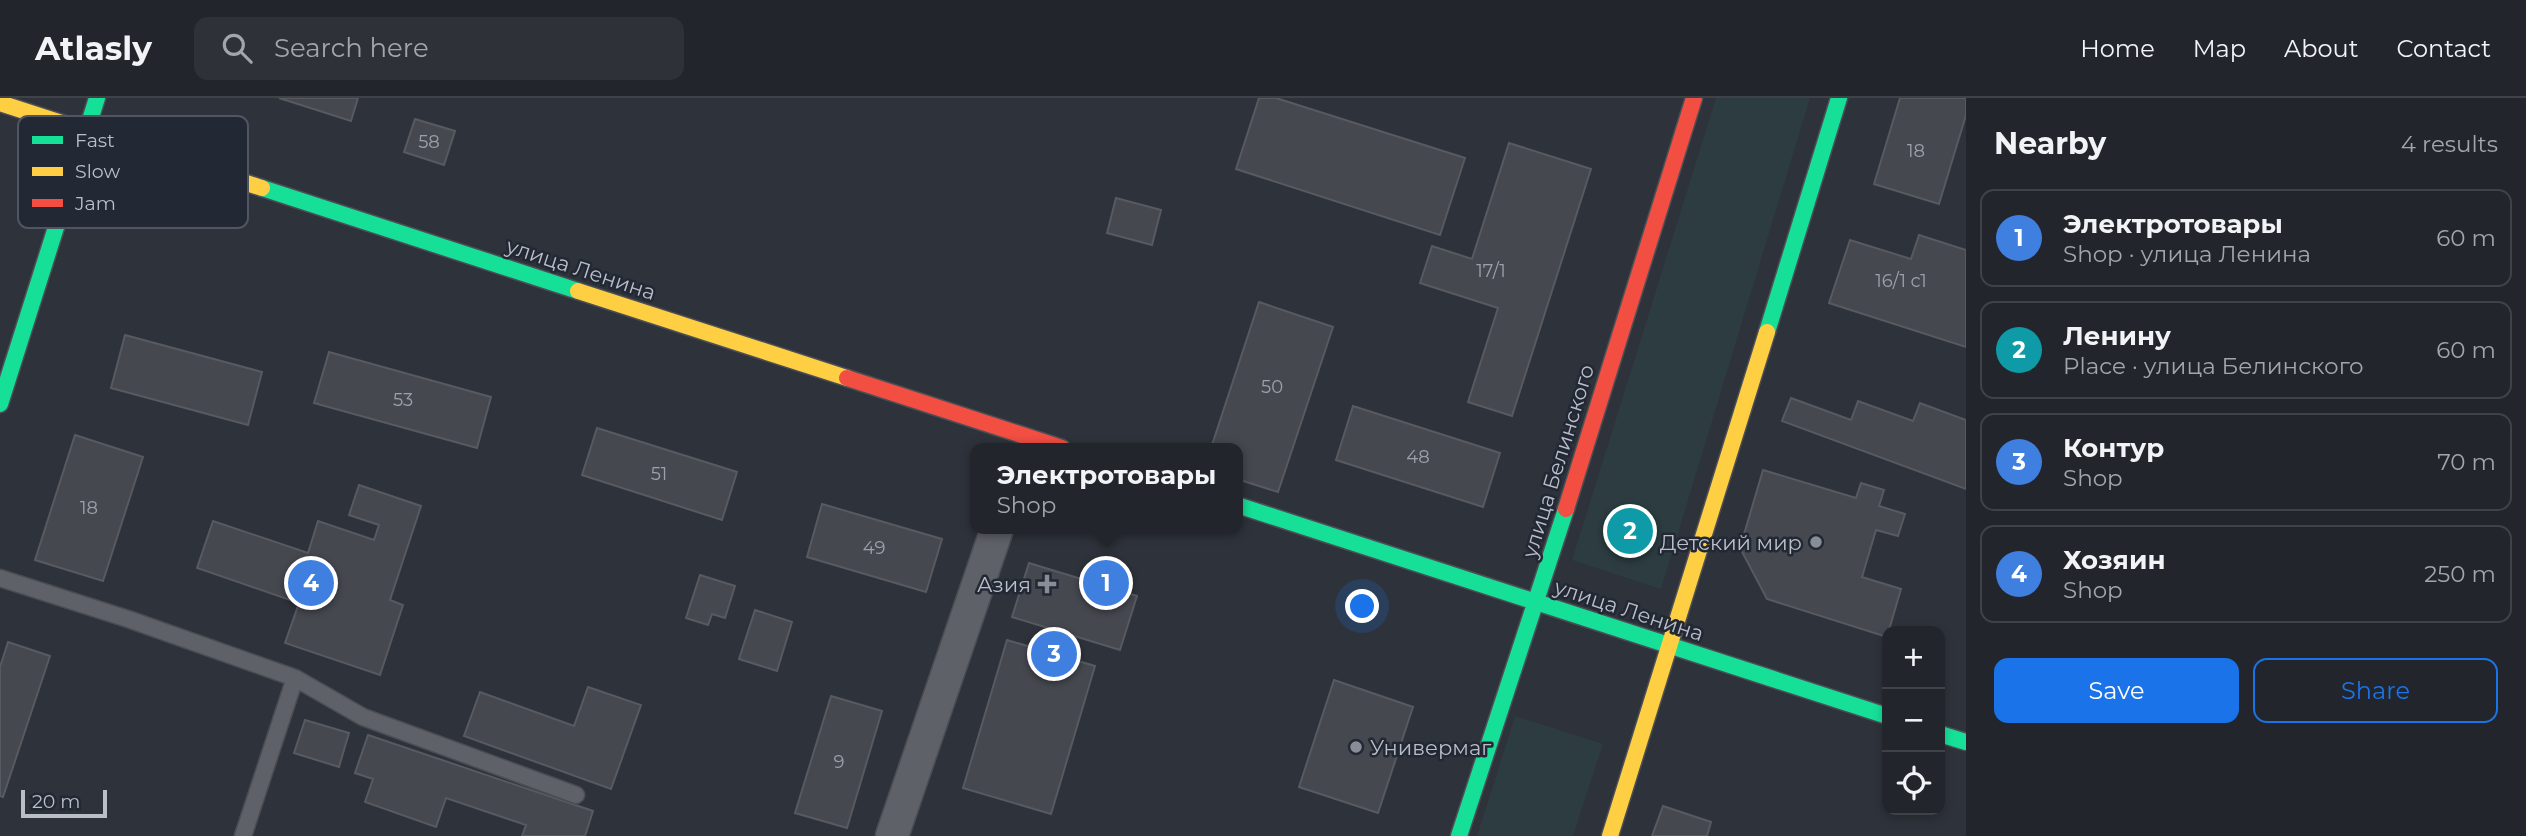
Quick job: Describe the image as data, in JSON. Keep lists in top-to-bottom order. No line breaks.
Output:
{"streets":{"street":["улица Ленина","улица Белинского"]},"crossings":[["улица Ленина","улица Белинского"]],"places":{"other":["Детский мир","Универмаг"],"health":["Азия"]},"house_numbers":["58","18","17/1","16/1 с1","50","53","48","51","18","49","9"],"legend":["Fast","Slow","Jam"],"scale_bar":"20 m","page":{"header":"Atlasly","search":"Search here","nav":["Home","Map","About","Contact"],"heading":["Nearby","4 results"],"list":[{"mark":"1","name":"Электротовары","note":"Shop · улица Ленина","value":"60 m"},{"mark":"2","name":"Ленину","note":"Place · улица Белинского","value":"60 m"},{"mark":"3","name":"Контур","note":"Shop","value":"70 m"},{"mark":"4","name":"Хозяин","note":"Shop","value":"250 m"}],"popup":["Электротовары","Shop"],"pins":["2","1","4","3"],"map_buttons":["+","−"],"buttons":["Save","Share"],"scale":"20 m"}}
